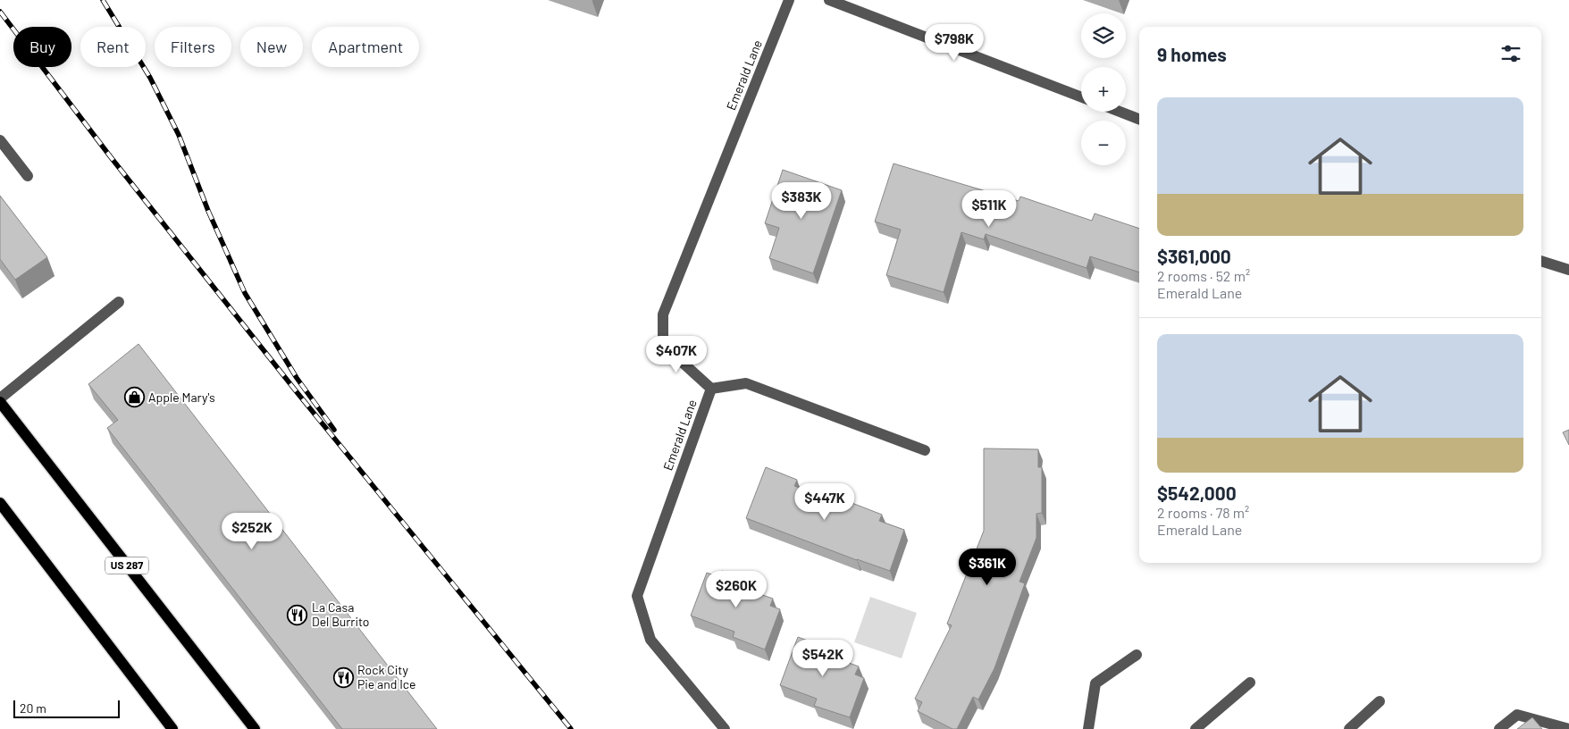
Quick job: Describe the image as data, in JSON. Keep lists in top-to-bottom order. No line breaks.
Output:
{"streets":{"main road":["US 287"],"street":["Emerald Lane"]},"places":{"shop":["Apple Mary's"],"restaurant":["La Casa Del Burrito","Rock City Pie and Ice"]},"scale_bar":"20 m","page":{"map_buttons":["+","−"],"price":["$798K","$383K","$511K","$407K","$447K","$252K","$361K","$260K","$542K"],"chip":["Buy","Rent","Filters","New","Apartment"],"heading":"9 homes","list":[{"name":"$361,000","note":"2 rooms · 52 m² · Emerald Lane"},{"name":"$542,000","note":"2 rooms · 78 m² · Emerald Lane"}],"scale":"20 m"}}
